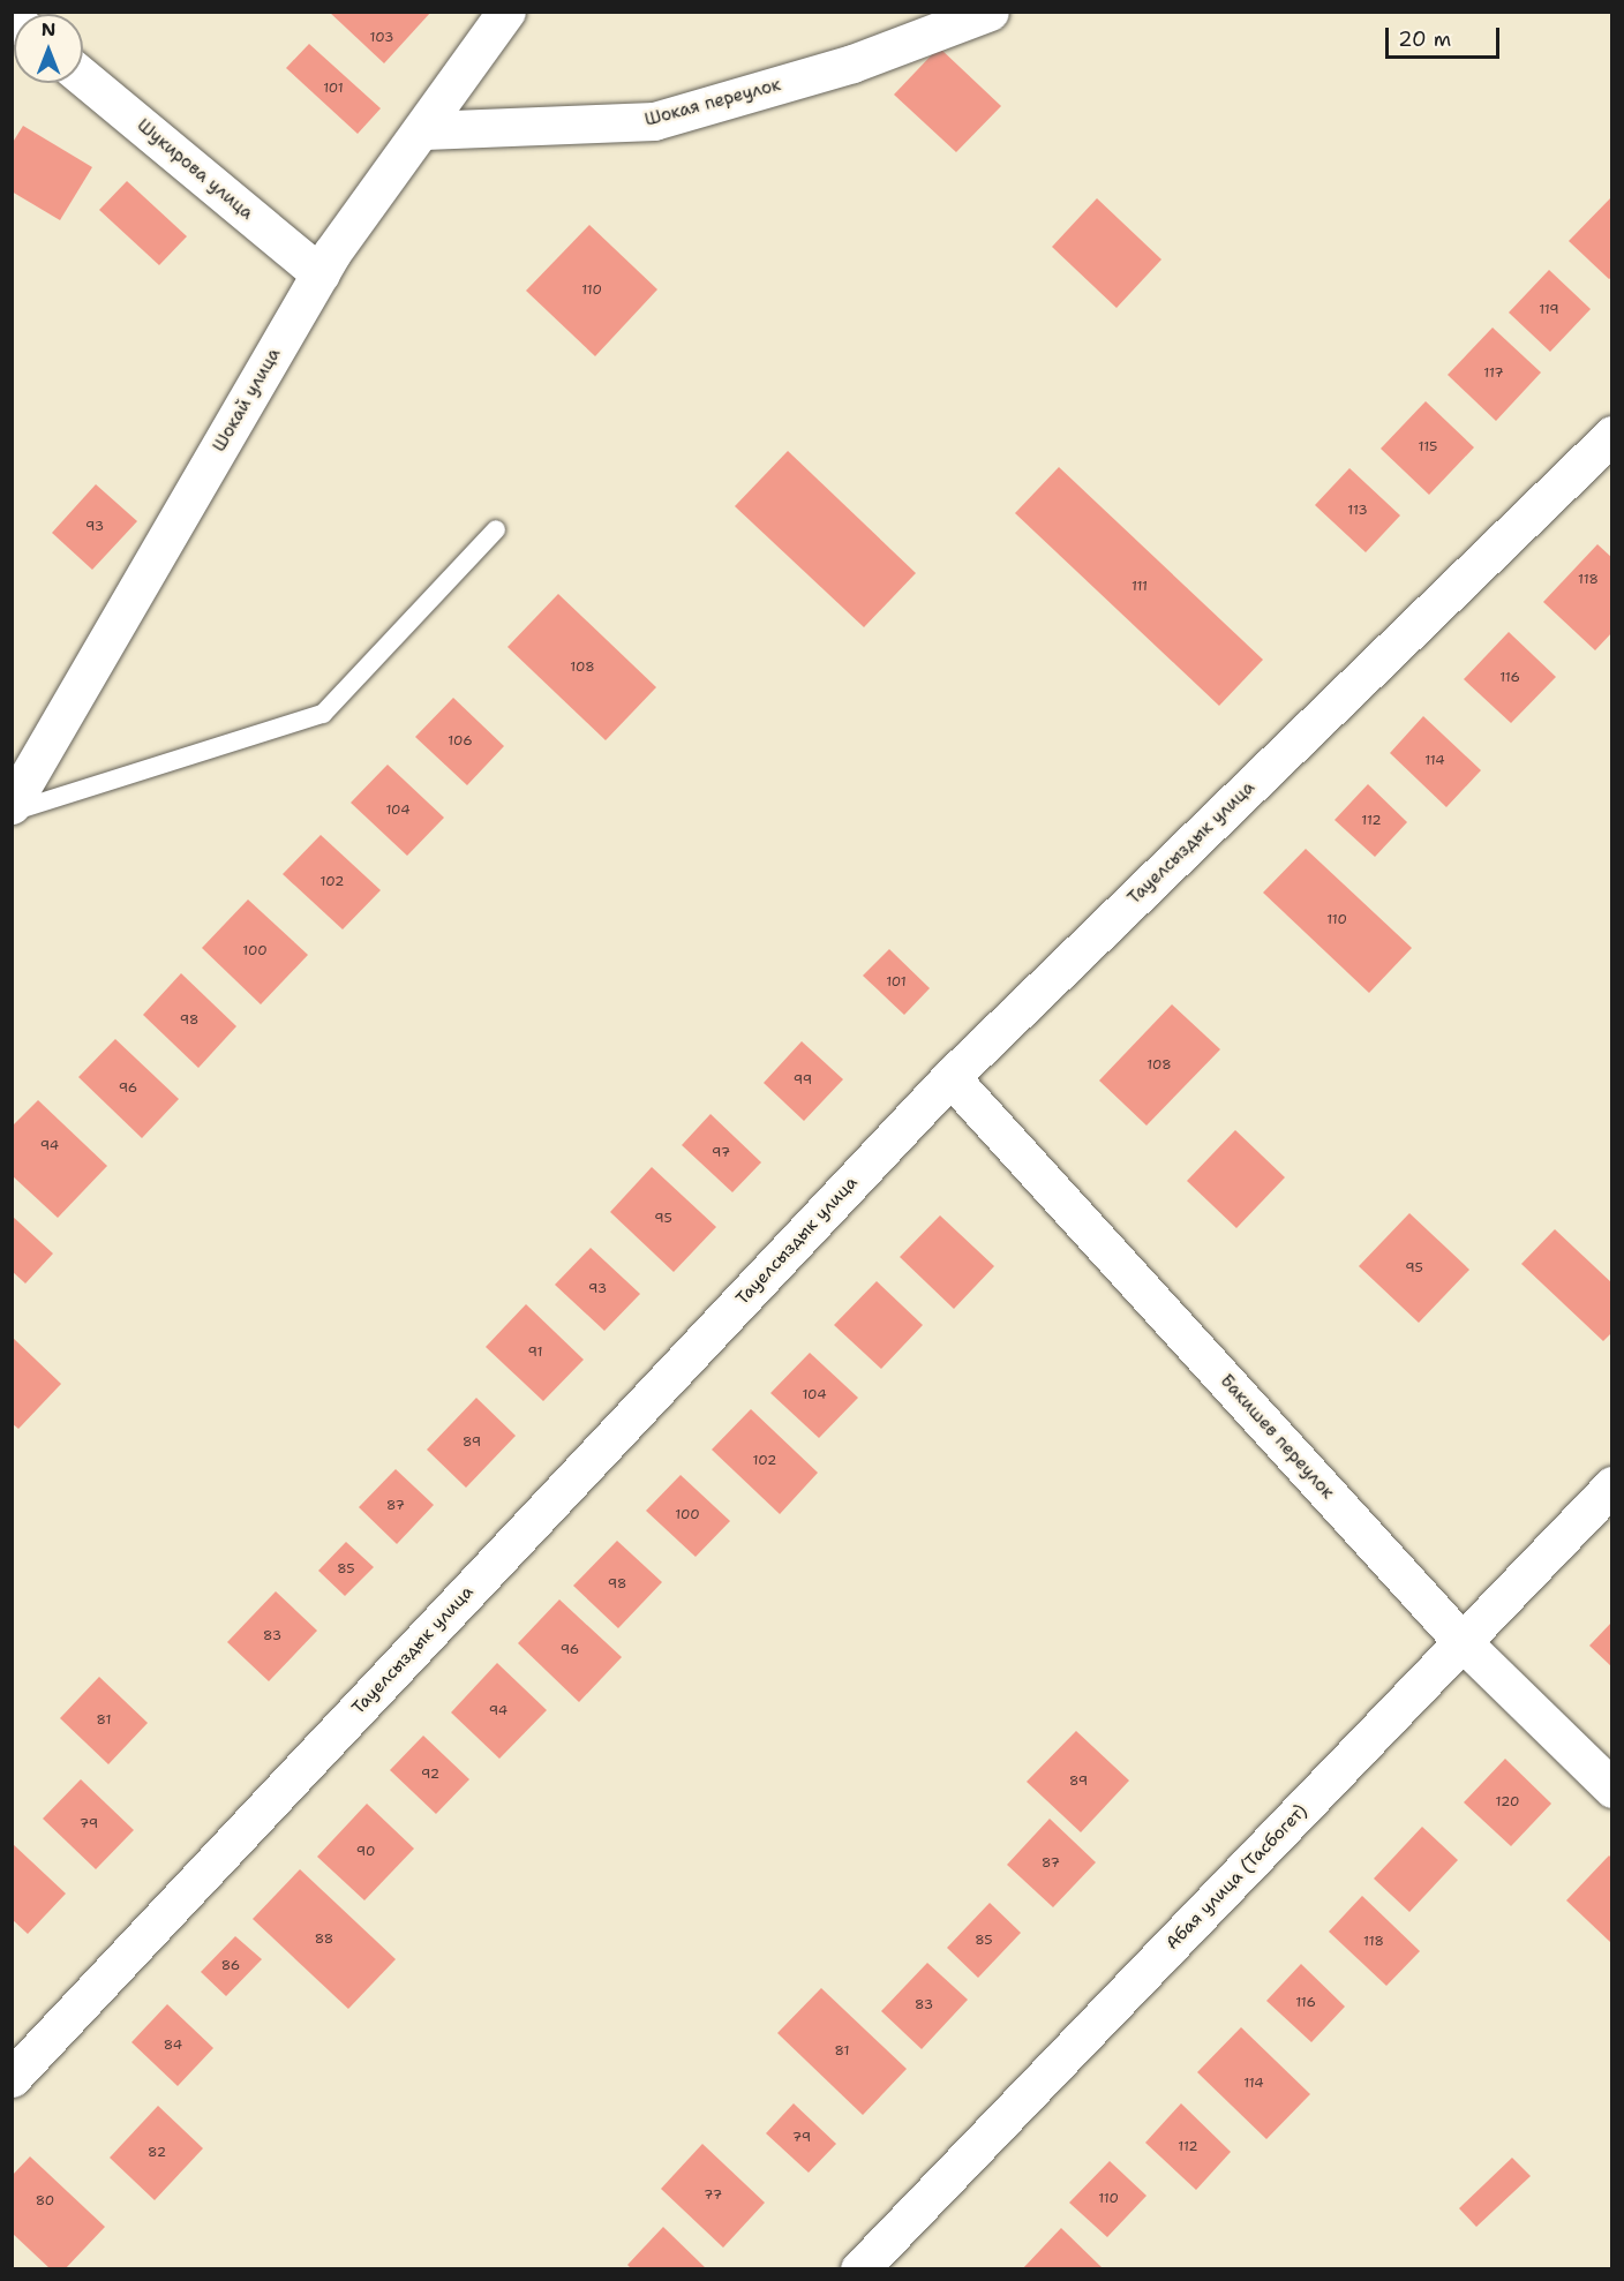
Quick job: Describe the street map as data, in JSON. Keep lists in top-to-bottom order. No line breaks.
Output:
{"streets":{"street":["Шокая переулок","Шукирова улица","Шокай улица","Тауелсыздык улица","Бакишев переулок","Абая улица (Тасбогет)"]},"crossings":[["Шокая переулок","Шокай улица"],["Шукирова улица","Шокай улица"],["Тауелсыздык улица","Бакишев переулок"],["Бакишев переулок","Абая улица (Тасбогет)"]],"house_numbers":["103","101","110","119","117","115","113","93","118","111","108","116","106","114","104","112","102","110","100","101","98","108","99","96","94","97","95","95","93","91","104","89","102","87","100","85","98","83","96","94","81","92","89","120","79","90","87","88","85","118","86","116","83","84","81","114","79","112","82","77","110","80"],"scale_bar":"20 m","north":"top"}
